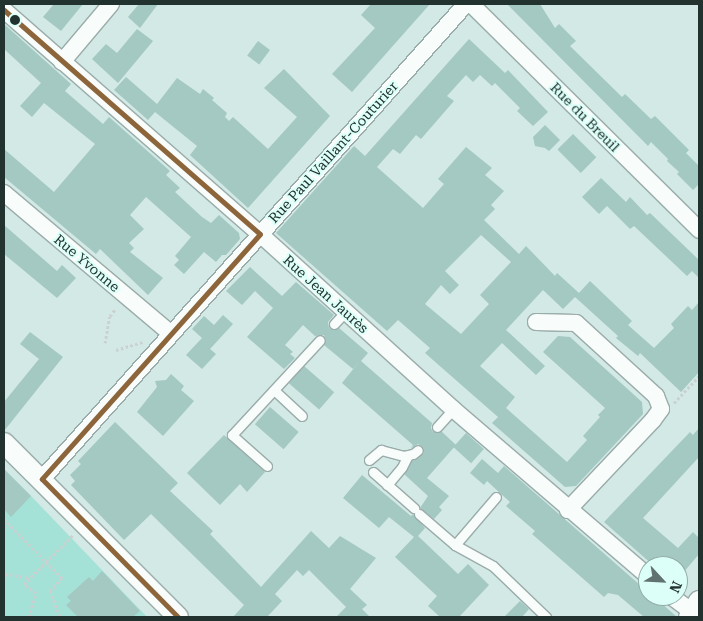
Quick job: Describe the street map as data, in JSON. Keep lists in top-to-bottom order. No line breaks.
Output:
{"streets":{"street":["Rue du Breuil","Rue Paul Vaillant-Couturier","Rue Yvonne","Rue Jean Jaurès"]},"crossings":[["Rue Paul Vaillant-Couturier","Rue Yvonne"],["Rue Paul Vaillant-Couturier","Rue Jean Jaurès"]],"north":"bottom right"}
